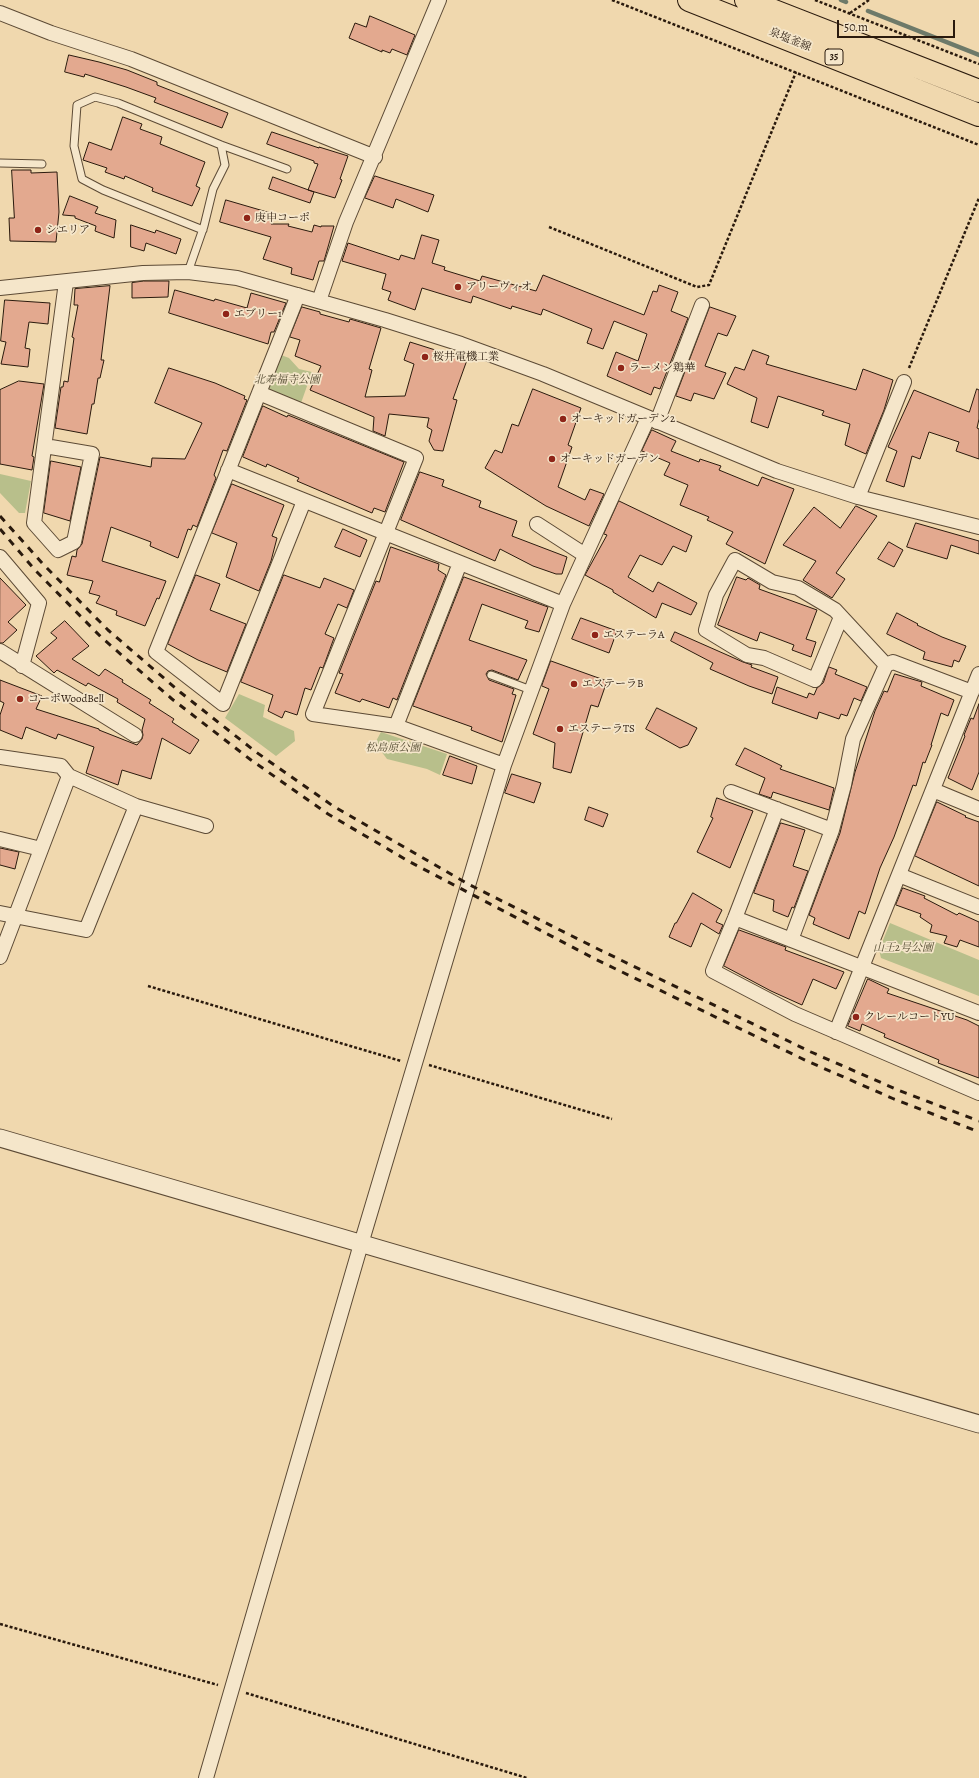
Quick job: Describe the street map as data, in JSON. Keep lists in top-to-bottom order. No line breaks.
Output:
{"streets":{"main road":["泉塩釜線","35"]},"parks":["北寿福寺公園","松島原公園","山王2号公園"],"places":["庚申コーポ","シエリア","アリーヴィオ","エブリー1","桜井電機工業","ラーメン鶏華","オーキッドガーデン2","オーキッドガーデン","エステーラA","エステーラB","コーポWoodBell","エステーラTS","クレールコートYU"],"scale_bar":"50 m"}
